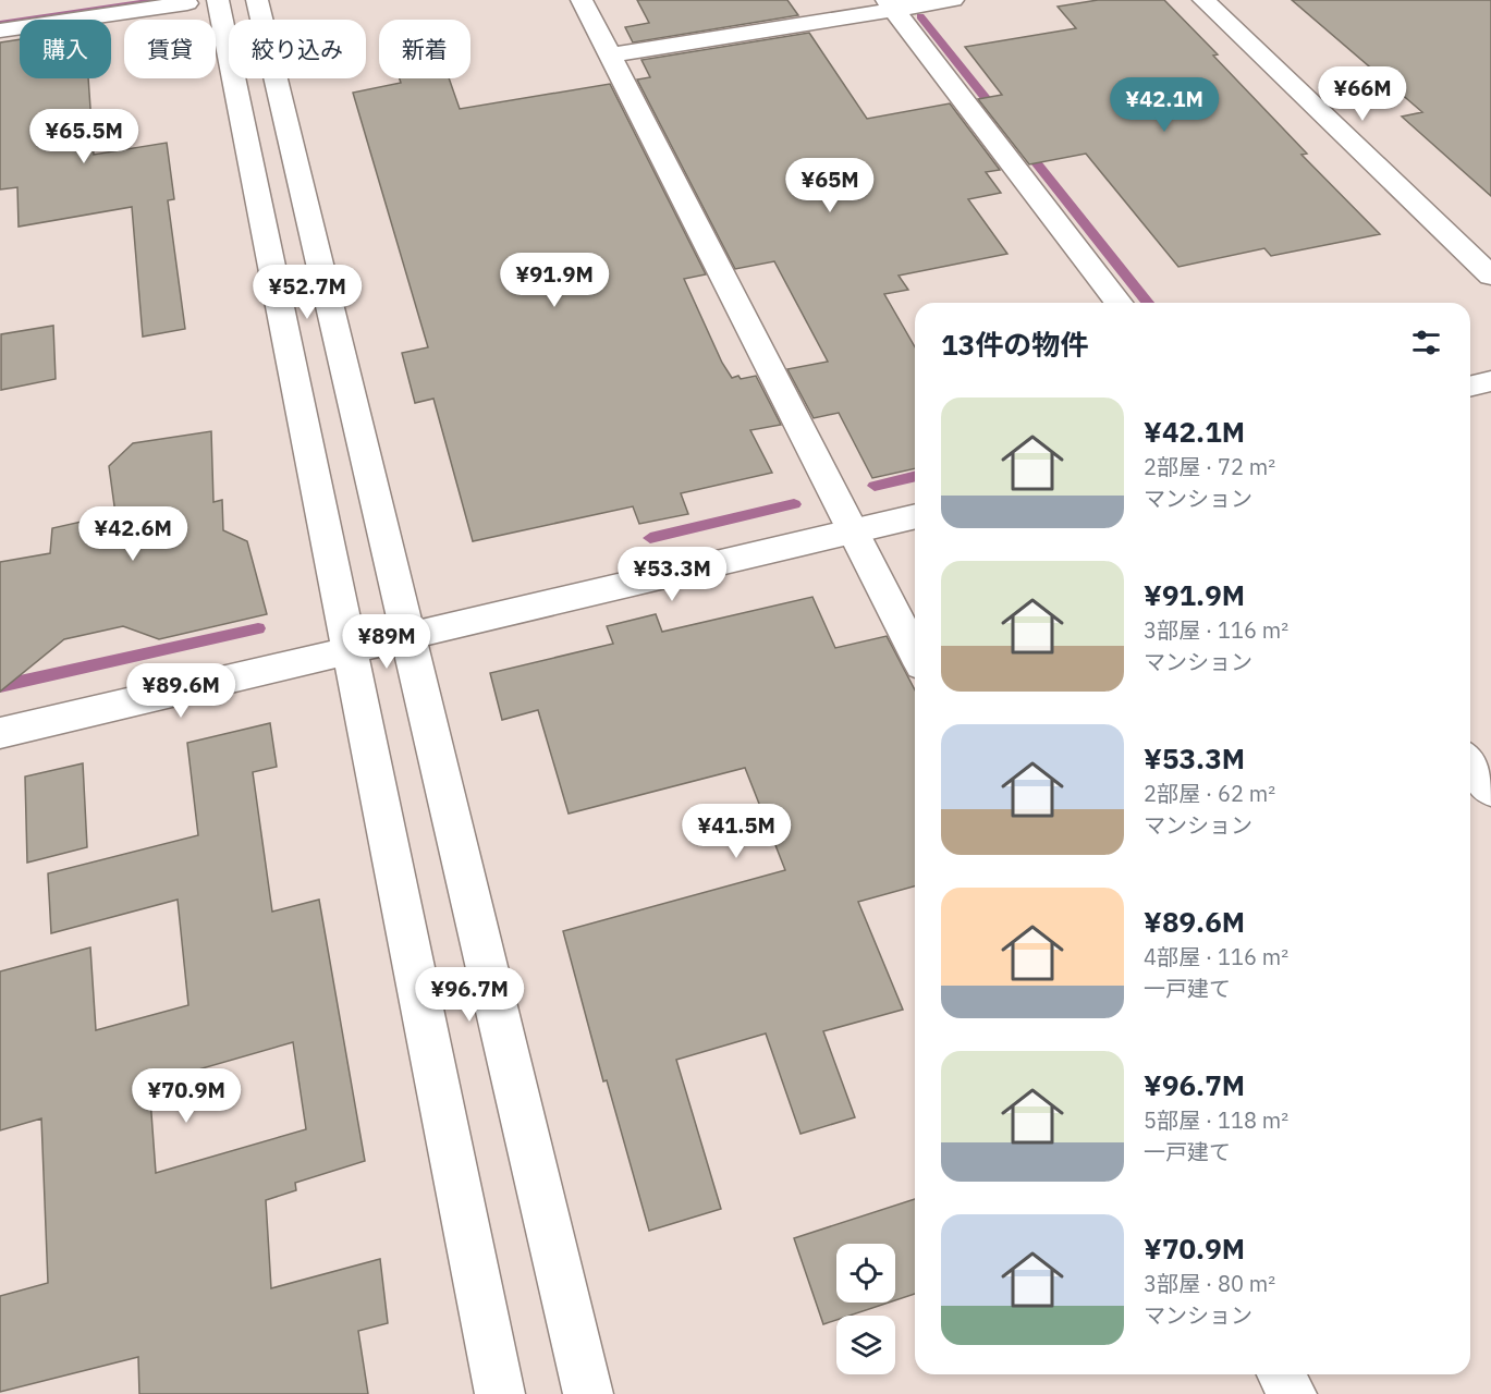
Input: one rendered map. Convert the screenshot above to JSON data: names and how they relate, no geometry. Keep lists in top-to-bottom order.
{
  "page": {
    "chip": [
      "購入",
      "賃貸",
      "絞り込み",
      "新着"
    ],
    "price": [
      "¥66M",
      "¥42.1M",
      "¥65.5M",
      "¥65M",
      "¥91.9M",
      "¥52.7M",
      "¥42.6M",
      "¥53.3M",
      "¥89M",
      "¥89.6M",
      "¥41.5M",
      "¥96.7M",
      "¥70.9M"
    ],
    "heading": "13件の物件",
    "list": [
      {
        "name": "¥42.1M",
        "note": "2部屋 · 72 m² · マンション"
      },
      {
        "name": "¥91.9M",
        "note": "3部屋 · 116 m² · マンション"
      },
      {
        "name": "¥53.3M",
        "note": "2部屋 · 62 m² · マンション"
      },
      {
        "name": "¥89.6M",
        "note": "4部屋 · 116 m² · 一戸建て"
      },
      {
        "name": "¥96.7M",
        "note": "5部屋 · 118 m² · 一戸建て"
      },
      {
        "name": "¥70.9M",
        "note": "3部屋 · 80 m² · マンション"
      }
    ]
  }
}
